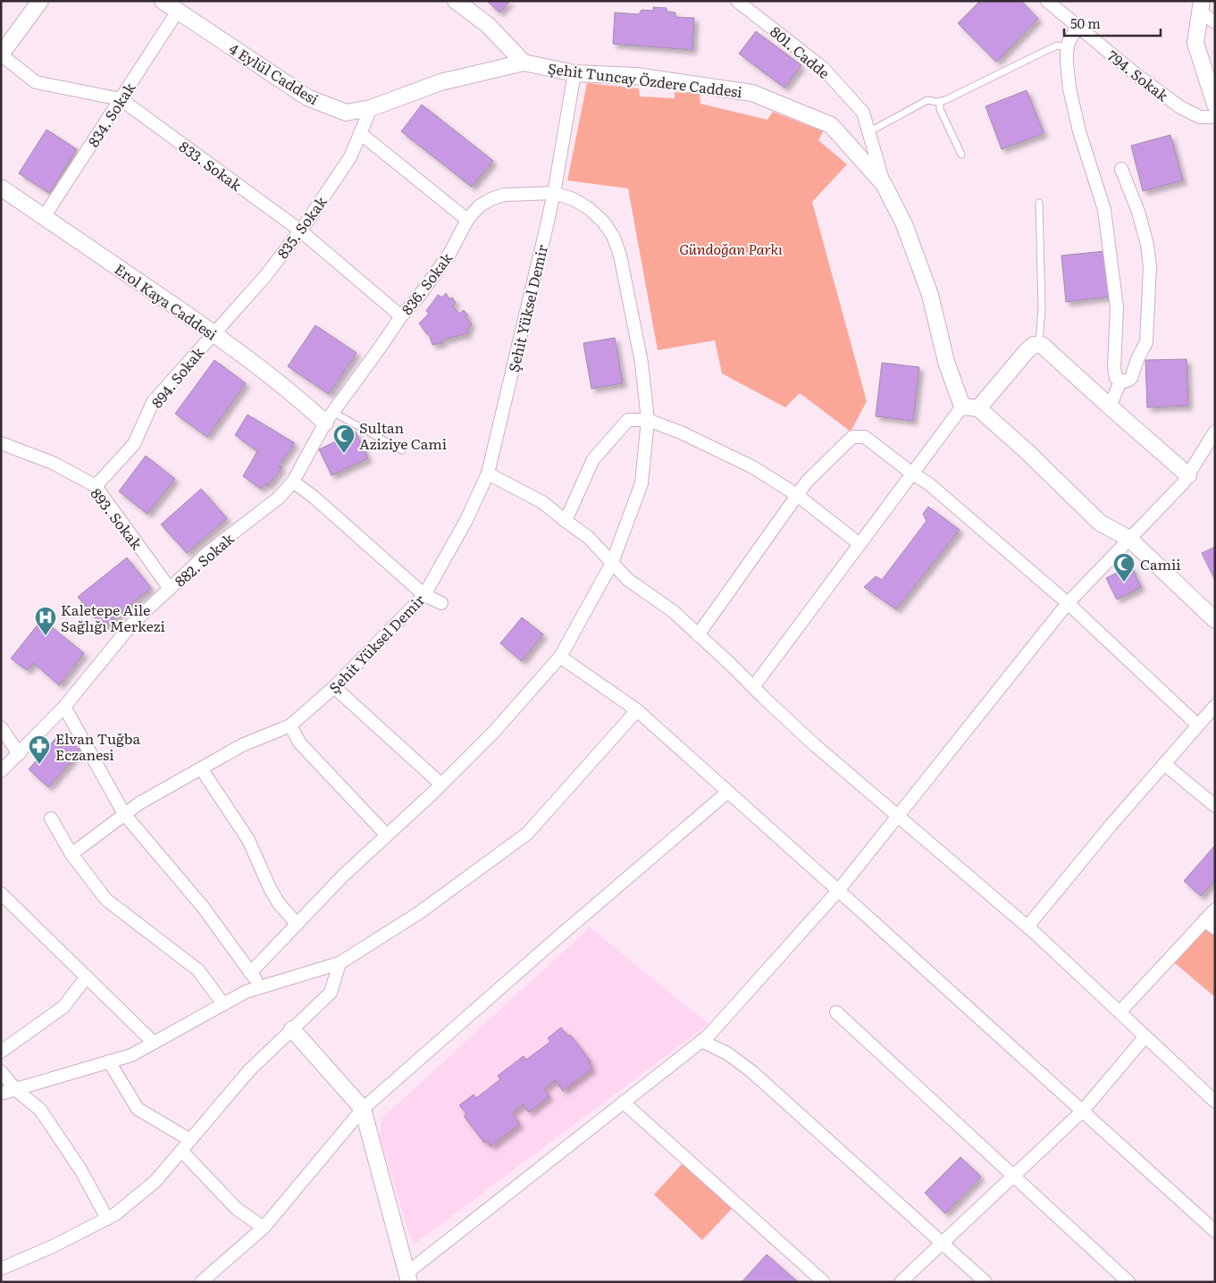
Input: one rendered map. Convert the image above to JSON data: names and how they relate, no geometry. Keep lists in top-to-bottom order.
{
  "streets": {
    "street": [
      "801. Cadde",
      "4 Eylül Caddesi",
      "794. Sokak",
      "Şehit Tuncay Özdere Caddesi",
      "834. Sokak",
      "833. Sokak",
      "835. Sokak",
      "836. Sokak",
      "Erol Kaya Caddesi",
      "Şehit Yüksel Demir",
      "894. Sokak",
      "893. Sokak",
      "882. Sokak"
    ]
  },
  "crossings": [
    ["801. Cadde", "Şehit Tuncay Özdere Caddesi"],
    ["4 Eylül Caddesi", "Şehit Tuncay Özdere Caddesi"],
    ["4 Eylül Caddesi", "834. Sokak"],
    ["4 Eylül Caddesi", "835. Sokak"],
    ["Şehit Tuncay Özdere Caddesi", "Şehit Yüksel Demir"],
    ["834. Sokak", "833. Sokak"],
    ["834. Sokak", "Erol Kaya Caddesi"],
    ["833. Sokak", "835. Sokak"],
    ["833. Sokak", "836. Sokak"],
    ["835. Sokak", "Erol Kaya Caddesi"],
    ["835. Sokak", "894. Sokak"],
    ["836. Sokak", "Erol Kaya Caddesi"],
    ["836. Sokak", "Şehit Yüksel Demir"],
    ["836. Sokak", "882. Sokak"],
    ["Erol Kaya Caddesi", "894. Sokak"],
    ["Erol Kaya Caddesi", "882. Sokak"],
    ["894. Sokak", "893. Sokak"],
    ["893. Sokak", "882. Sokak"]
  ],
  "parks": ["Gündoğan Parkı"],
  "places": {
    "mosque": ["Sultan Aziziye Cami", "Camii"],
    "hospital": ["Kaletepe Aile Sağlığı Merkezi"],
    "pharmacy": ["Elvan Tuğba Eczanesi"]
  },
  "scale_bar": "50 m"
}
